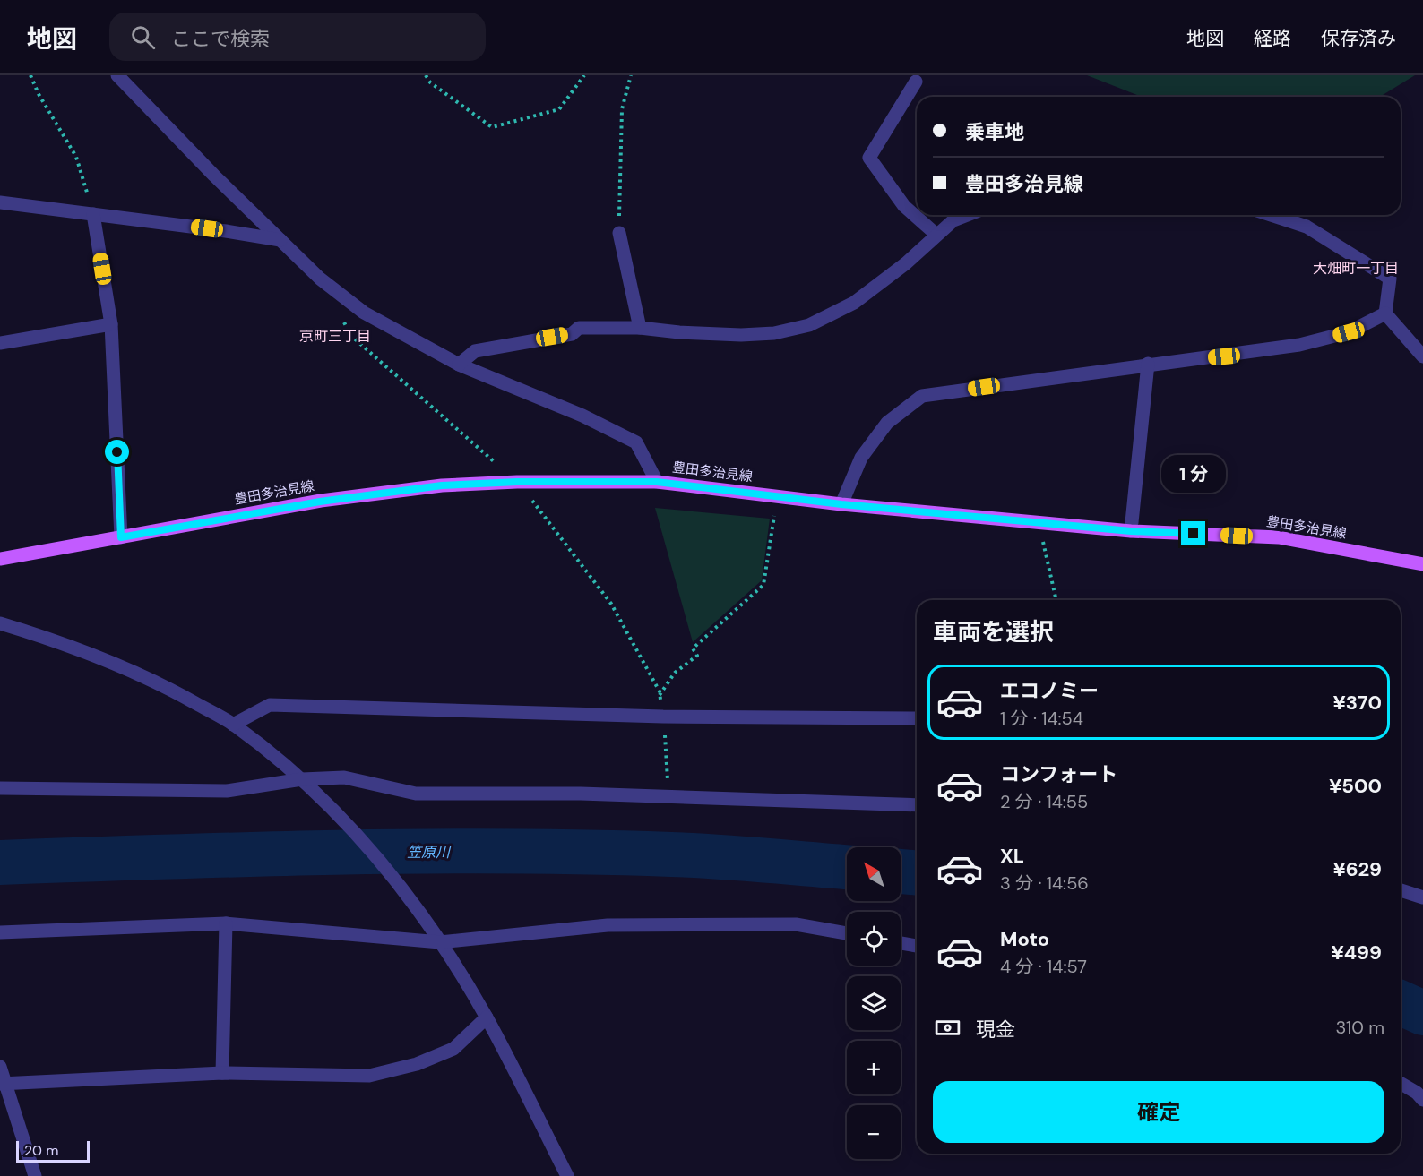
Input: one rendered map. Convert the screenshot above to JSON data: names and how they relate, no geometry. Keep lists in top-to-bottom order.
{
  "streets": {
    "main road": ["豊田多治見線"]
  },
  "districts": ["大畑町一丁目", "京町三丁目"],
  "water": ["笠原川"],
  "scale_bar": "20 m",
  "north": "top left",
  "page": {
    "header": "地図",
    "search": "ここで検索",
    "nav": ["地図", "経路", "保存済み"],
    "banner": ["乗車地", "豊田多治見線"],
    "bubble": "1 分",
    "heading": "車両を選択",
    "list": [
      {
        "name": "エコノミー",
        "note": "1 分 · 14:54",
        "value": "¥370"
      },
      {
        "name": "コンフォート",
        "note": "2 分 · 14:55",
        "value": "¥500"
      },
      {
        "name": "XL",
        "note": "3 分 · 14:56",
        "value": "¥629"
      },
      {
        "name": "Moto",
        "note": "4 分 · 14:57",
        "value": "¥499"
      }
    ],
    "map_buttons": ["+", "−"],
    "pay": ["現金", "310 m"],
    "buttons": "確定",
    "scale": "20 m"
  }
}
